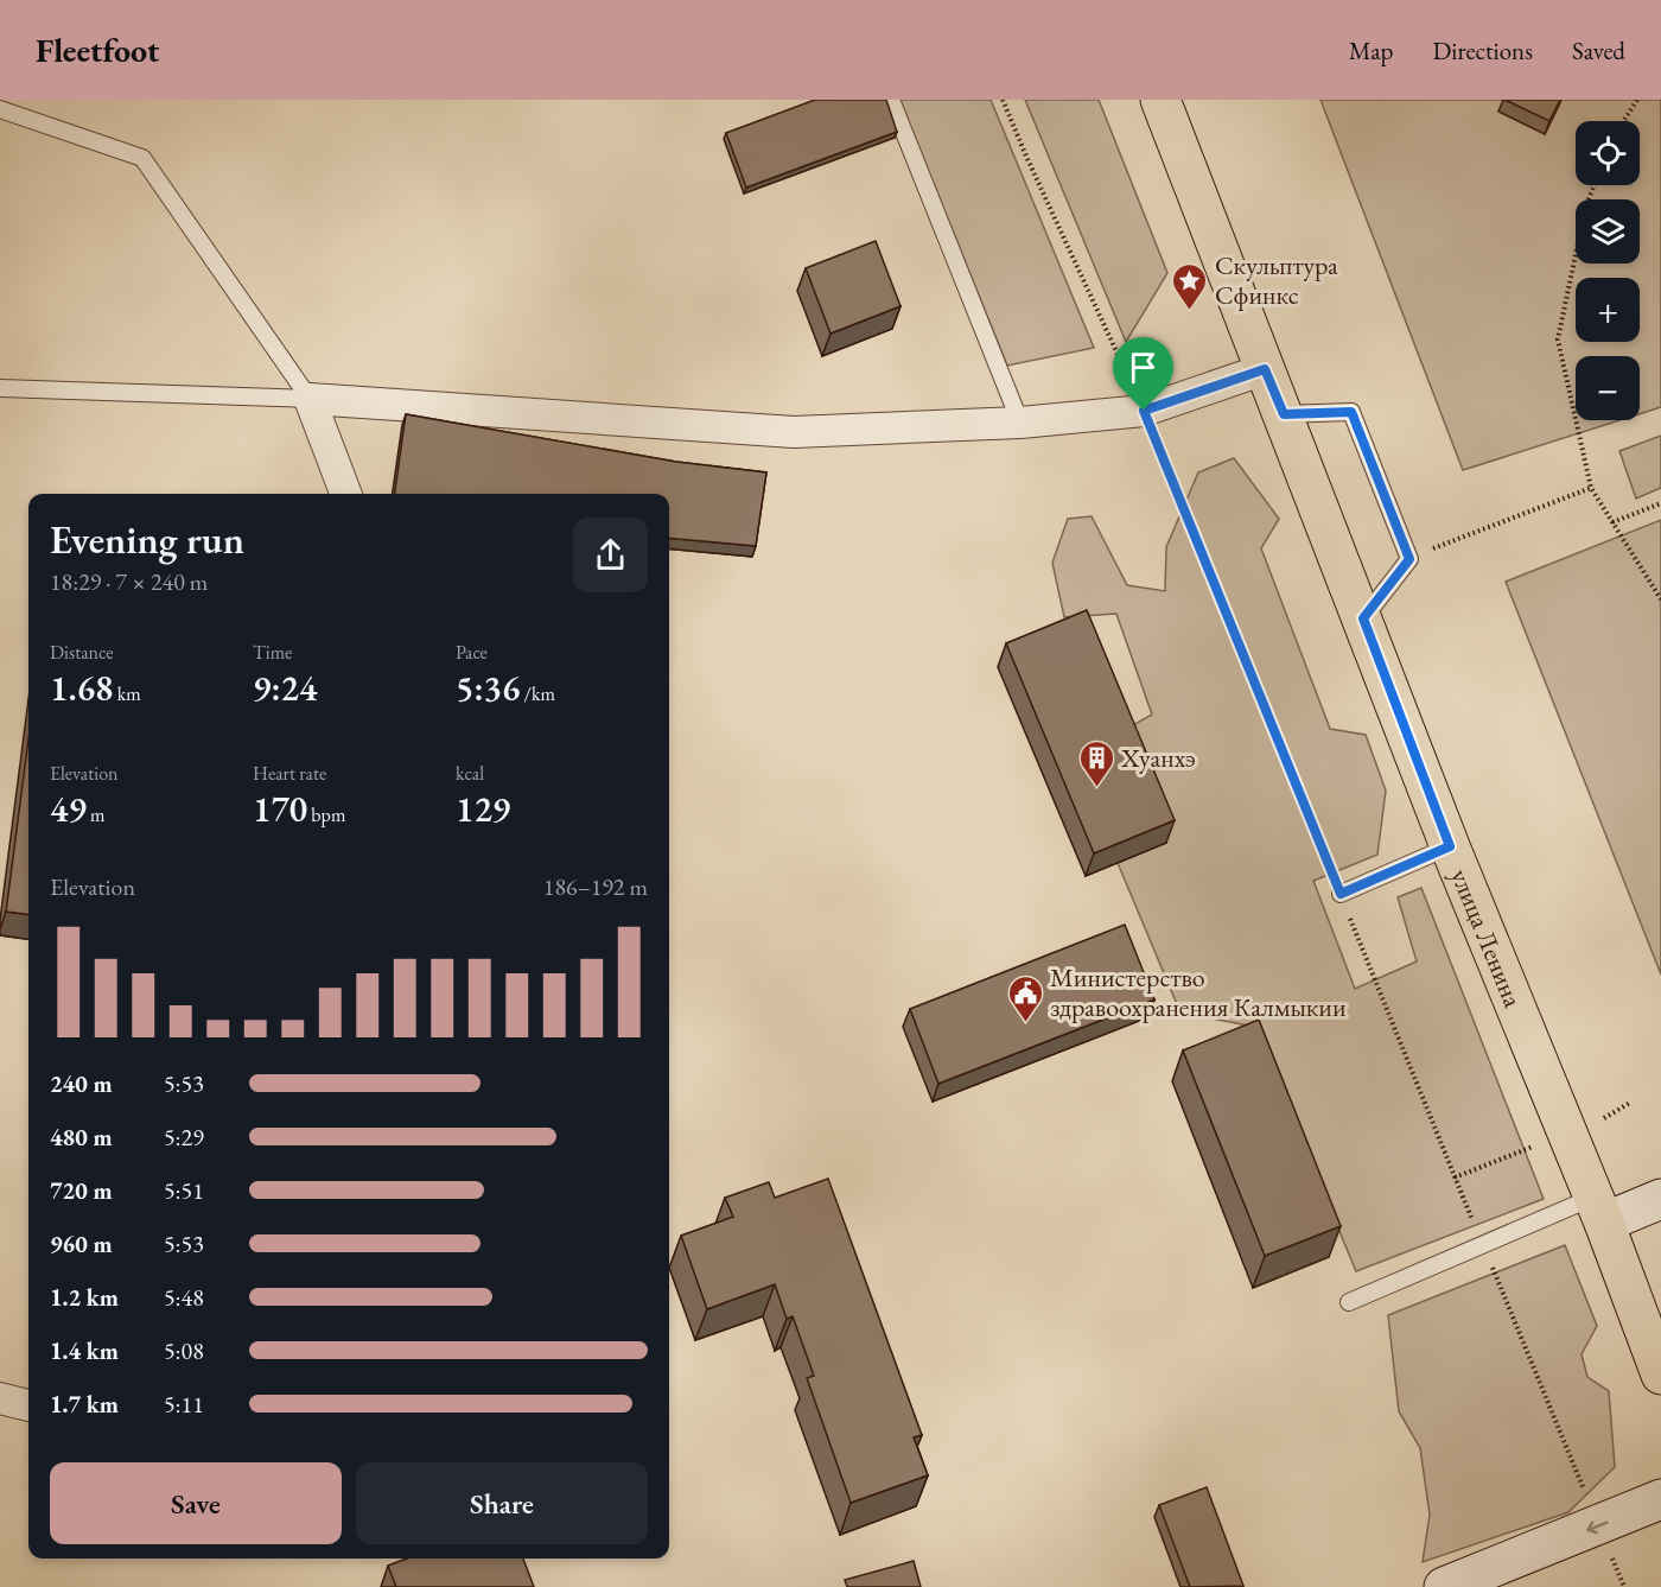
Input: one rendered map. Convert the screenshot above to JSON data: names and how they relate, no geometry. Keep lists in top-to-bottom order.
{
  "streets": {
    "main road": ["улица Ленина"]
  },
  "places": {
    "place": ["Скульптура Сфинкс"],
    "building": ["Хуанхэ"],
    "public building": ["Министерство здравоохранения Калмыкии"]
  },
  "page": {
    "header": "Fleetfoot",
    "nav": ["Map", "Directions", "Saved"],
    "map_buttons": ["+", "−"],
    "heading": ["Evening run", "18:29 · 7 × 240 m"],
    "stats": [
      ["Distance", "1.68 km"],
      ["Time", "9:24"],
      ["Pace", "5:36 /km"],
      ["Elevation", "49 m"],
      ["Heart rate", "170 bpm"],
      ["kcal", "129"]
    ],
    "chart": ["Elevation", "186–192 m"],
    "list": [
      {
        "name": "240 m",
        "note": "5:53"
      },
      {
        "name": "480 m",
        "note": "5:29"
      },
      {
        "name": "720 m",
        "note": "5:51"
      },
      {
        "name": "960 m",
        "note": "5:53"
      },
      {
        "name": "1.2 km",
        "note": "5:48"
      },
      {
        "name": "1.4 km",
        "note": "5:08"
      },
      {
        "name": "1.7 km",
        "note": "5:11"
      }
    ],
    "buttons": ["Save", "Share"]
  }
}
